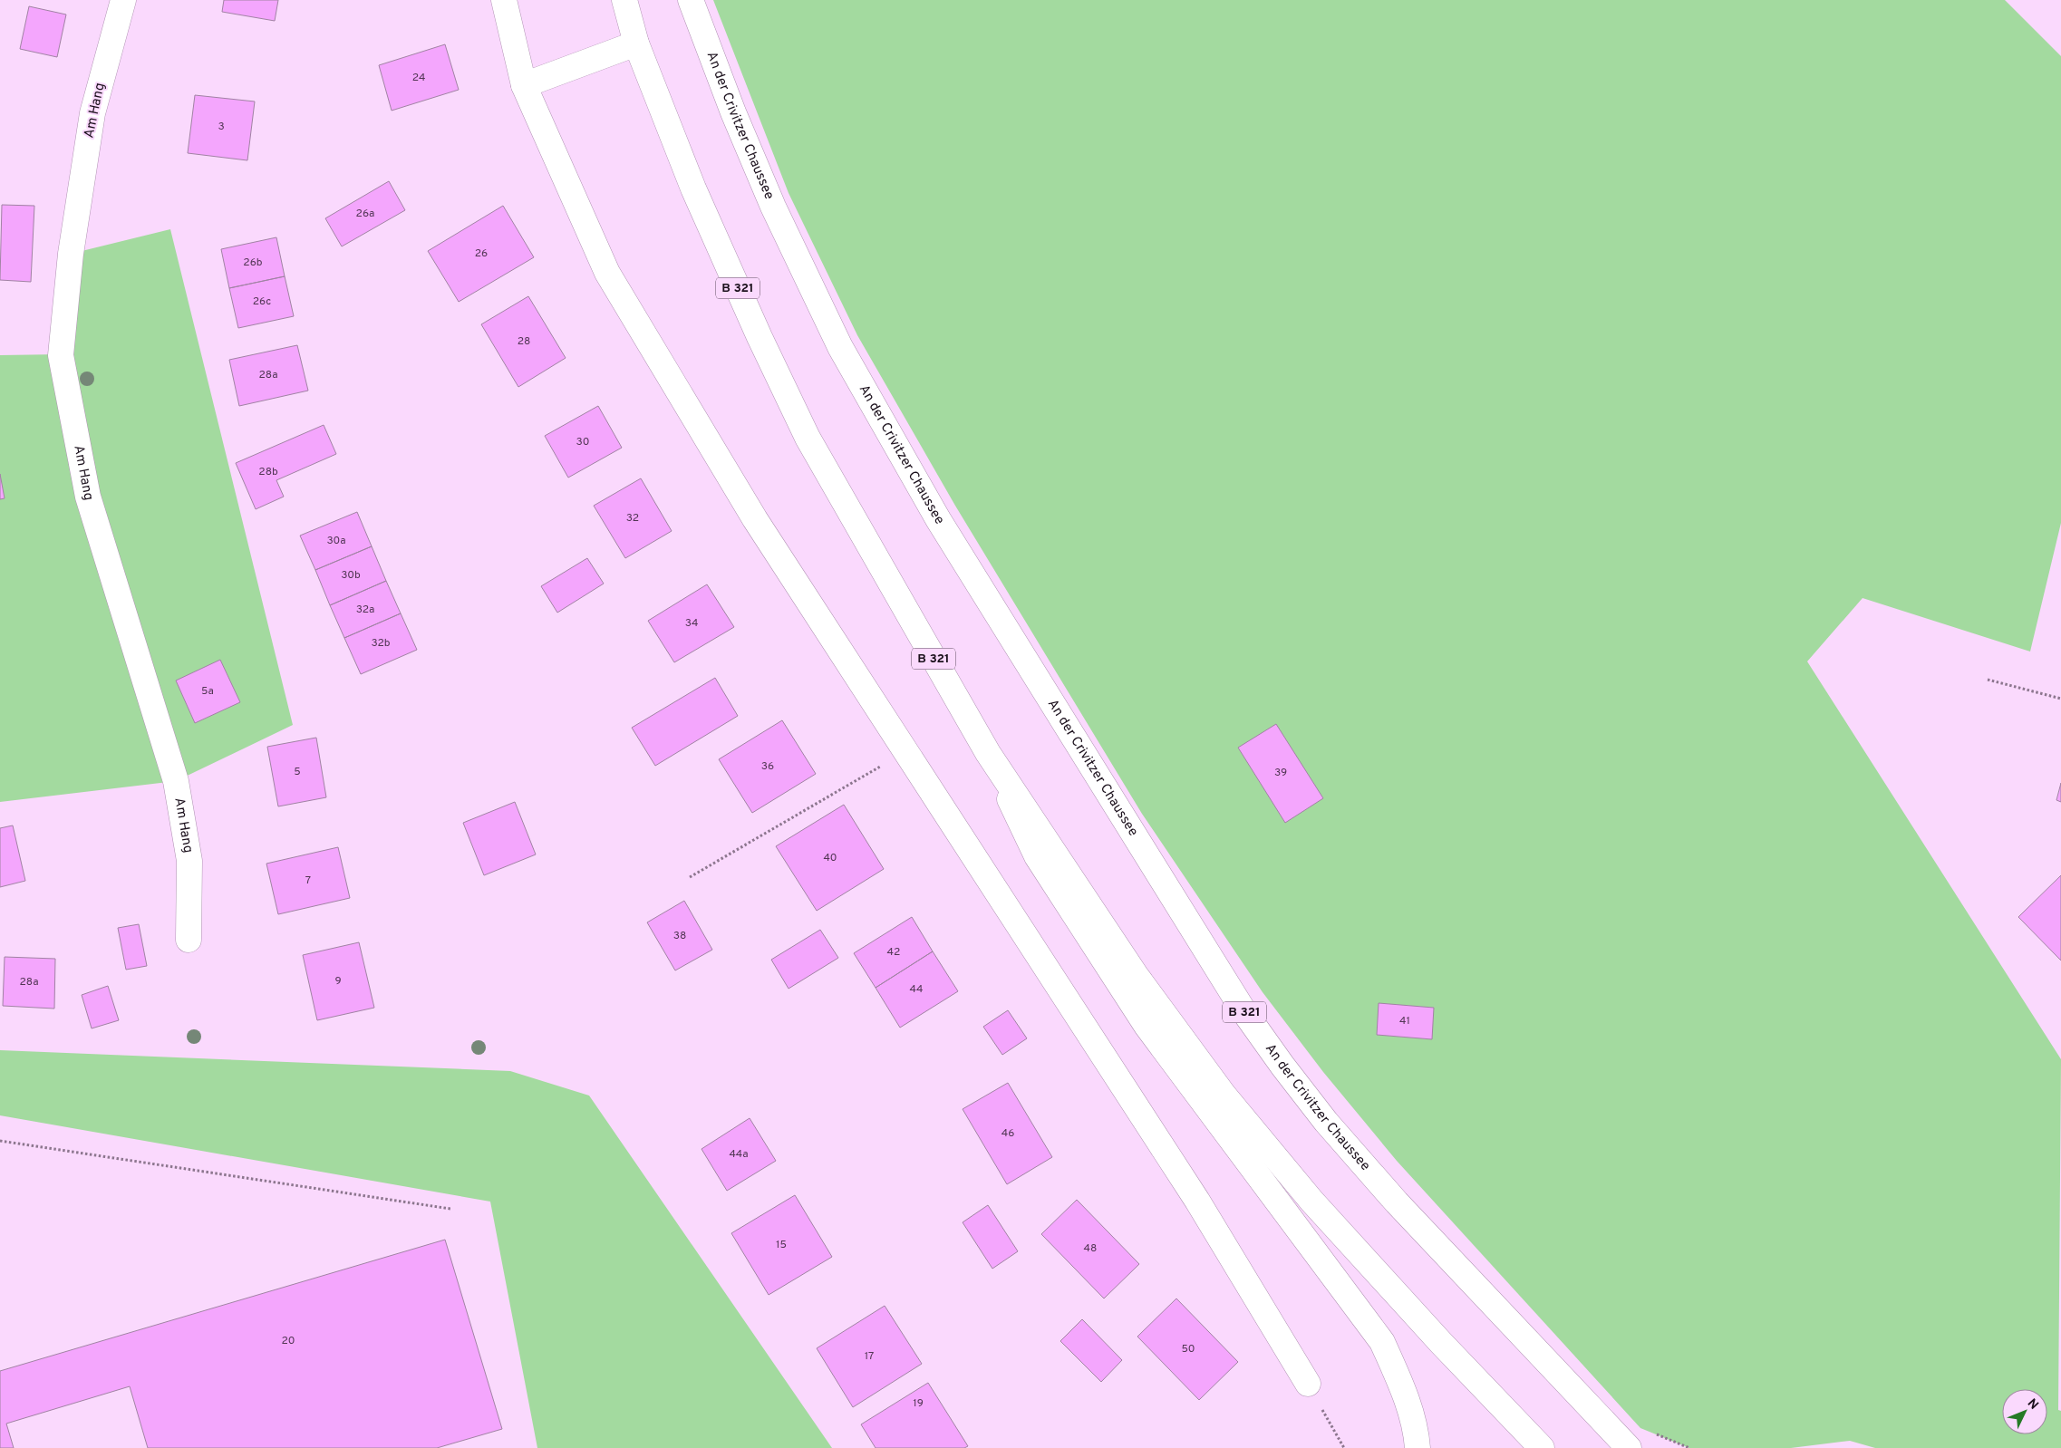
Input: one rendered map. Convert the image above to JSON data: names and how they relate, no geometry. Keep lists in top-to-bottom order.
{
  "streets": {
    "street": ["Am Hang", "An der Crivitzer Chaussee", "B 321"]
  },
  "house_numbers": [
    "24",
    "3",
    "26a",
    "26",
    "26b",
    "26c",
    "28",
    "28a",
    "30",
    "28b",
    "32",
    "30a",
    "30b",
    "32a",
    "34",
    "32b",
    "5a",
    "36",
    "5",
    "39",
    "40",
    "7",
    "38",
    "42",
    "9",
    "28a",
    "44",
    "41",
    "46",
    "44a",
    "15",
    "48",
    "20",
    "50",
    "17",
    "19"
  ],
  "north": "top right"
}
